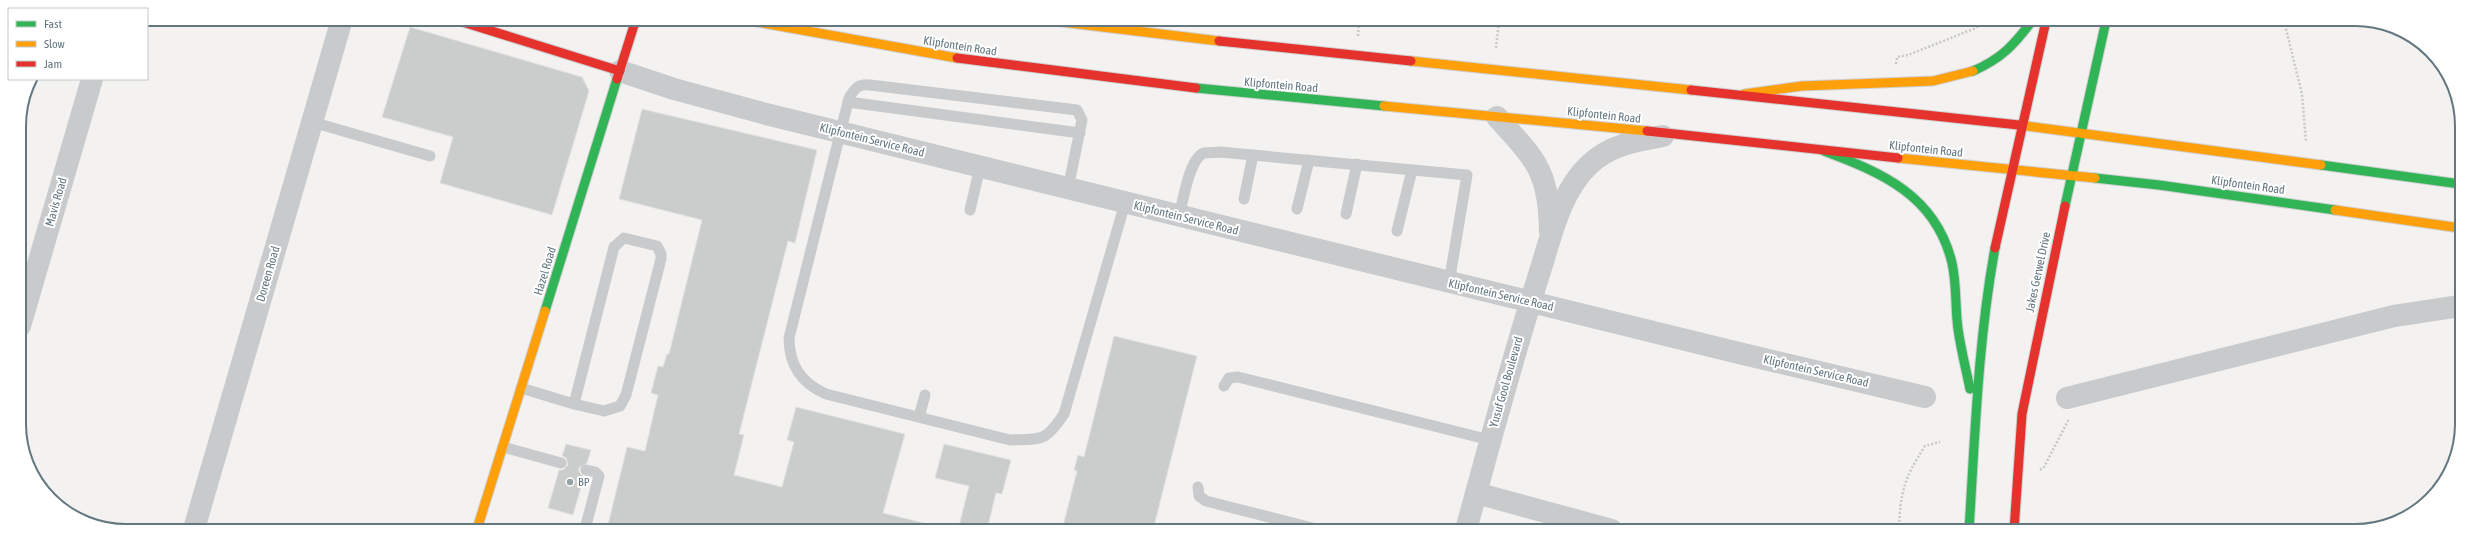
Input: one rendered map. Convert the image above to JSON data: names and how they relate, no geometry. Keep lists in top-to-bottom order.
{
  "streets": {
    "main road": [
      "Klipfontein Road",
      "Klipfontein Service Road",
      "Hazel Road",
      "Jakes Gerwel Drive"
    ],
    "street": ["Mavis Road", "Doreen Road", "Yusuf Gool Boulevard"]
  },
  "crossings": [
    ["Klipfontein Road", "Jakes Gerwel Drive"],
    ["Klipfontein Road", "Yusuf Gool Boulevard"],
    ["Klipfontein Service Road", "Hazel Road"],
    ["Klipfontein Service Road", "Yusuf Gool Boulevard"]
  ],
  "places": ["BP"],
  "legend": ["Fast", "Slow", "Jam"]
}
